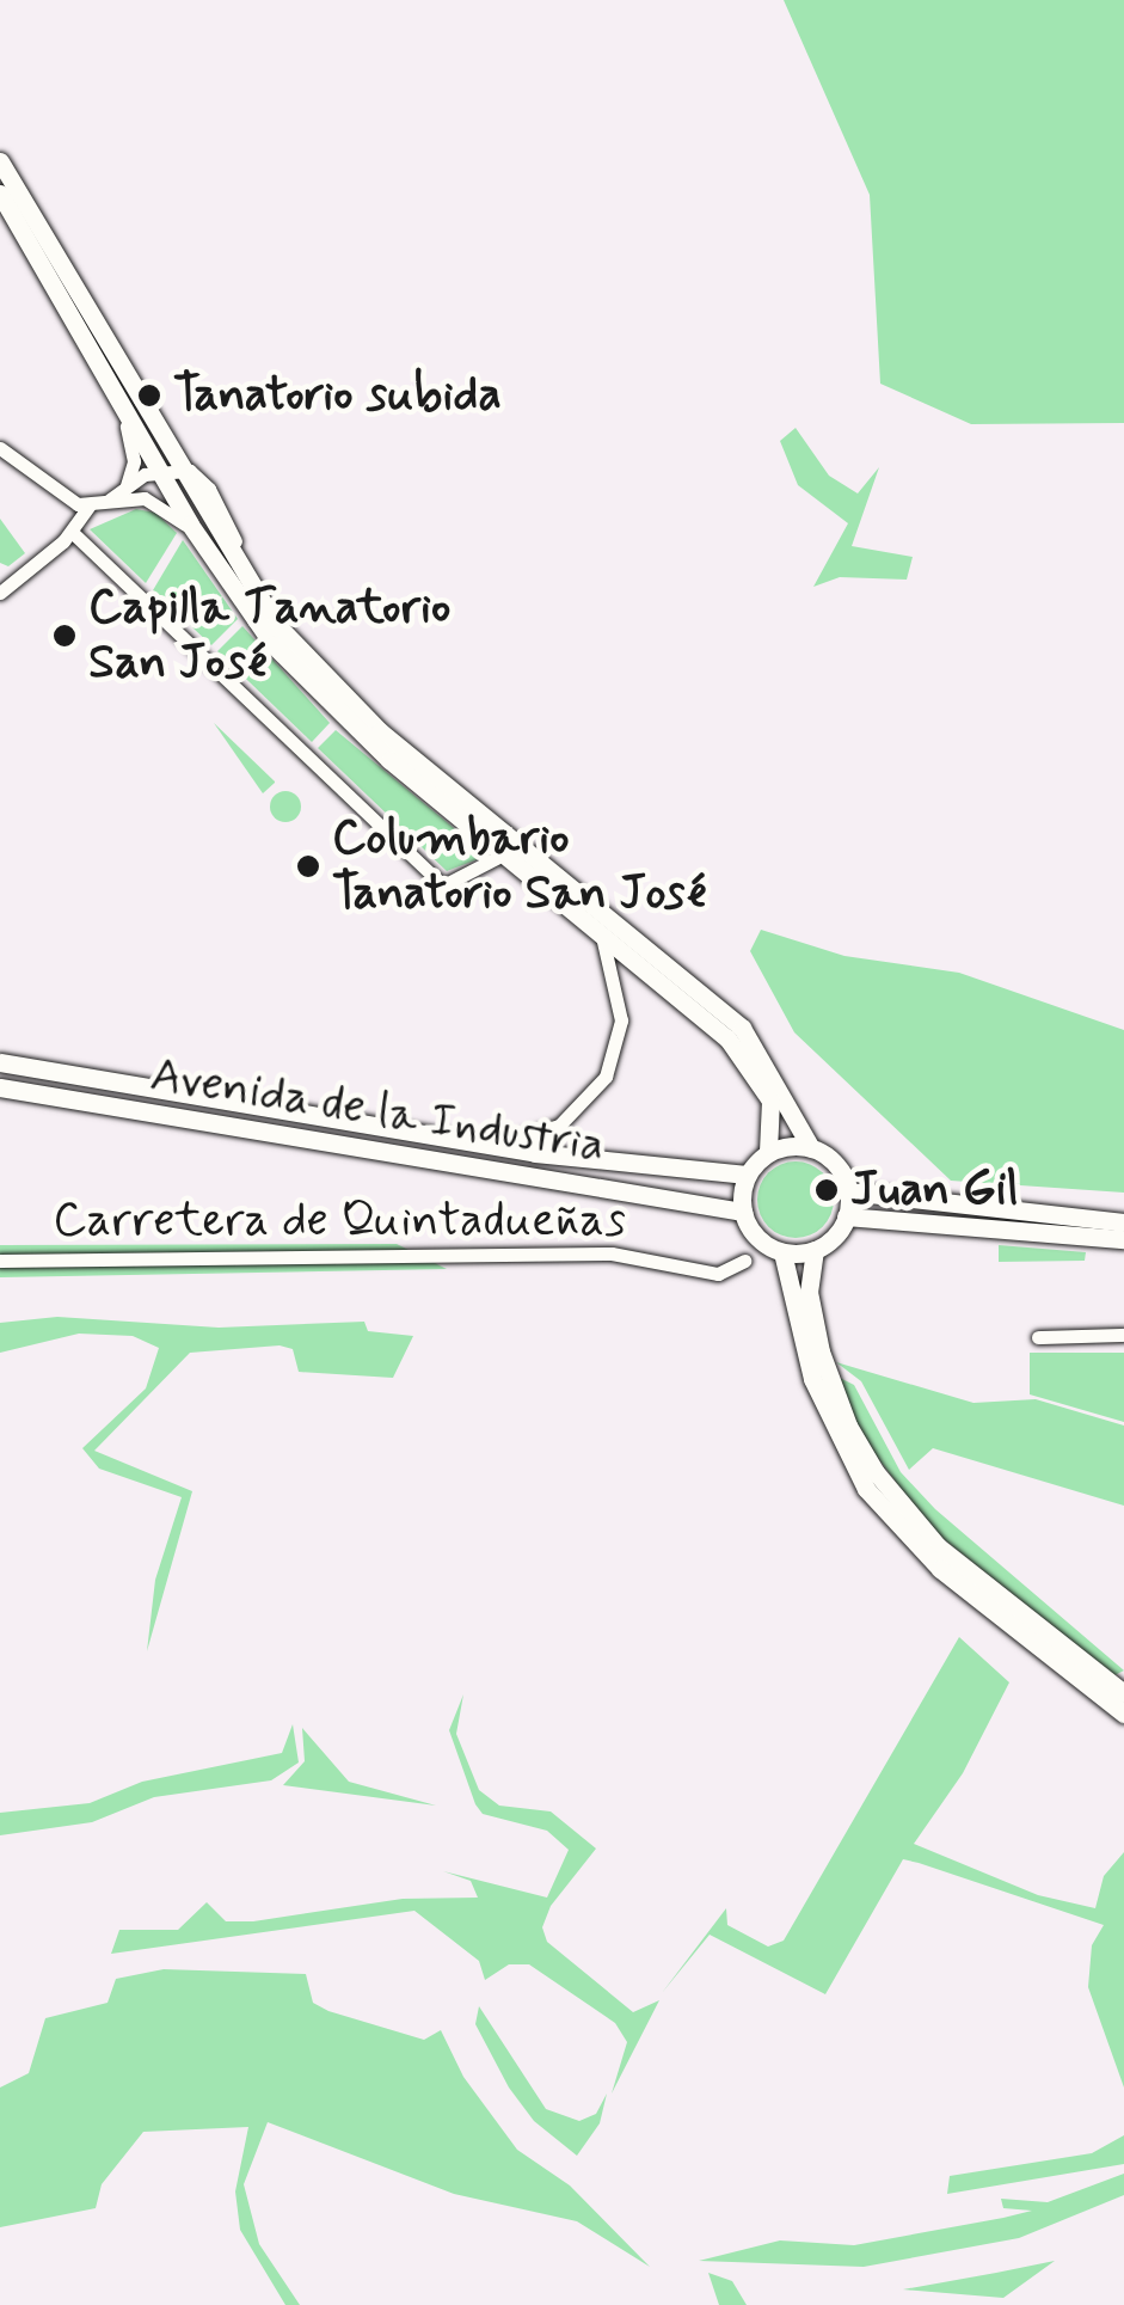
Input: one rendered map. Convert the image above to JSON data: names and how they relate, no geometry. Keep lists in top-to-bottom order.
{
  "streets": {
    "main road": ["Avenida de la Industria"],
    "street": ["Carretera de Quintadueñas"]
  },
  "places": [
    "Tanatorio subida",
    "Capilla Tanatorio San José",
    "Columbario Tanatorio San José",
    "Juan Gil"
  ]
}
